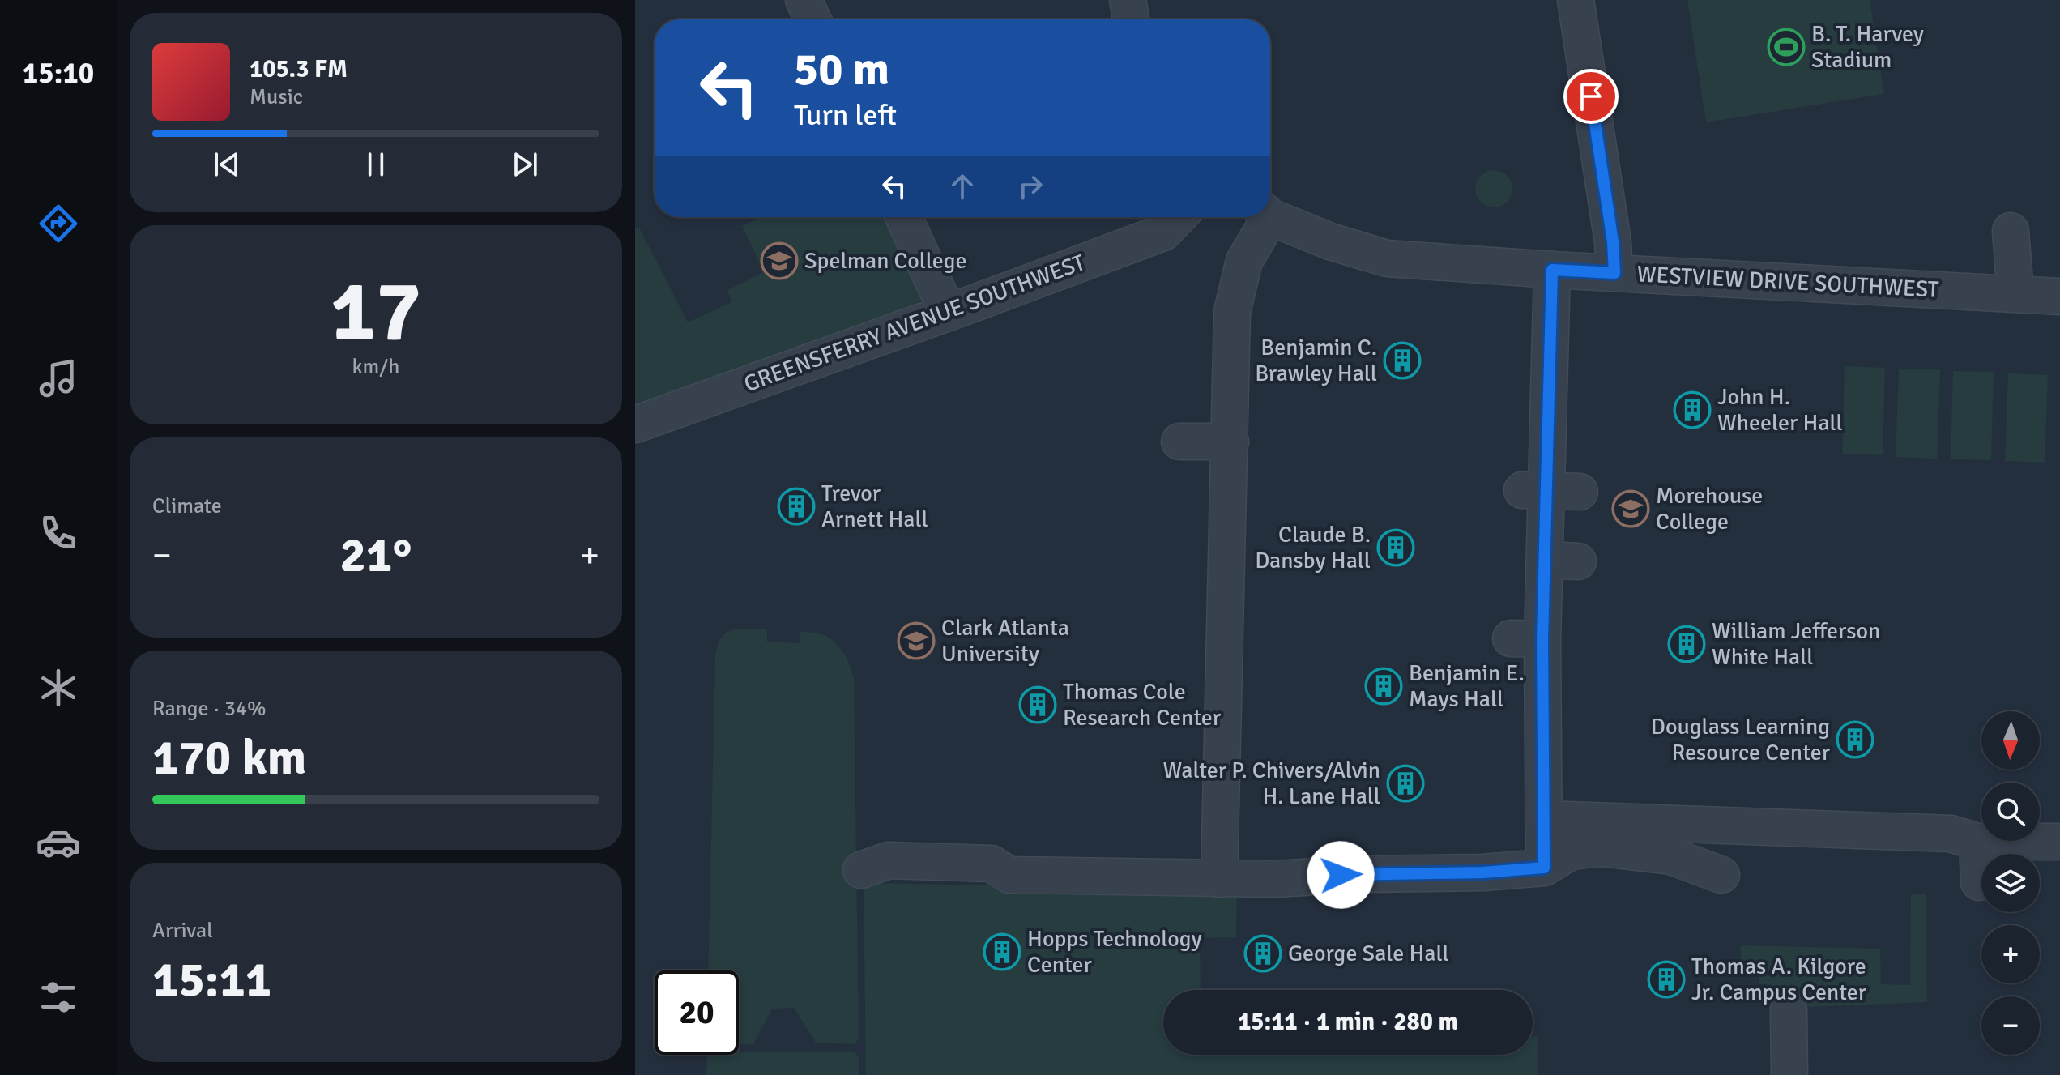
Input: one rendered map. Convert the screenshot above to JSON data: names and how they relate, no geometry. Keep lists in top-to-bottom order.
{
  "streets": {
    "street": ["WESTVIEW DRIVE SOUTHWEST", "GREENSFERRY AVENUE SOUTHWEST"]
  },
  "places": {
    "sports": ["B. T. Harvey Stadium"],
    "school or university": ["Spelman College", "Morehouse College", "Clark Atlanta University"],
    "building": [
      "Benjamin C. Brawley Hall",
      "John H. Wheeler Hall",
      "Trevor Arnett Hall",
      "Claude B. Dansby Hall",
      "William Jefferson White Hall",
      "Benjamin E. Mays Hall",
      "Thomas Cole Research Center",
      "Douglass Learning Resource Center",
      "Walter P. Chivers/Alvin H. Lane Hall",
      "Hopps Technology Center",
      "George Sale Hall",
      "Thomas A. Kilgore Jr. Campus Center"
    ]
  },
  "north": "bottom",
  "page": {
    "tabs": "15:10",
    "turn": ["50 m", "Turn left"],
    "song": ["105.3 FM", "Music"],
    "tile": [
      ["17", "km/h"],
      "Climate",
      ["Range · 34%", "170 km"],
      ["Arrival", "15:11"]
    ],
    "heat": ["−", "21°", "+"],
    "map_buttons": ["+", "−"],
    "limit": "20",
    "trip": "15:11 · 1 min · 280 m"
  }
}
